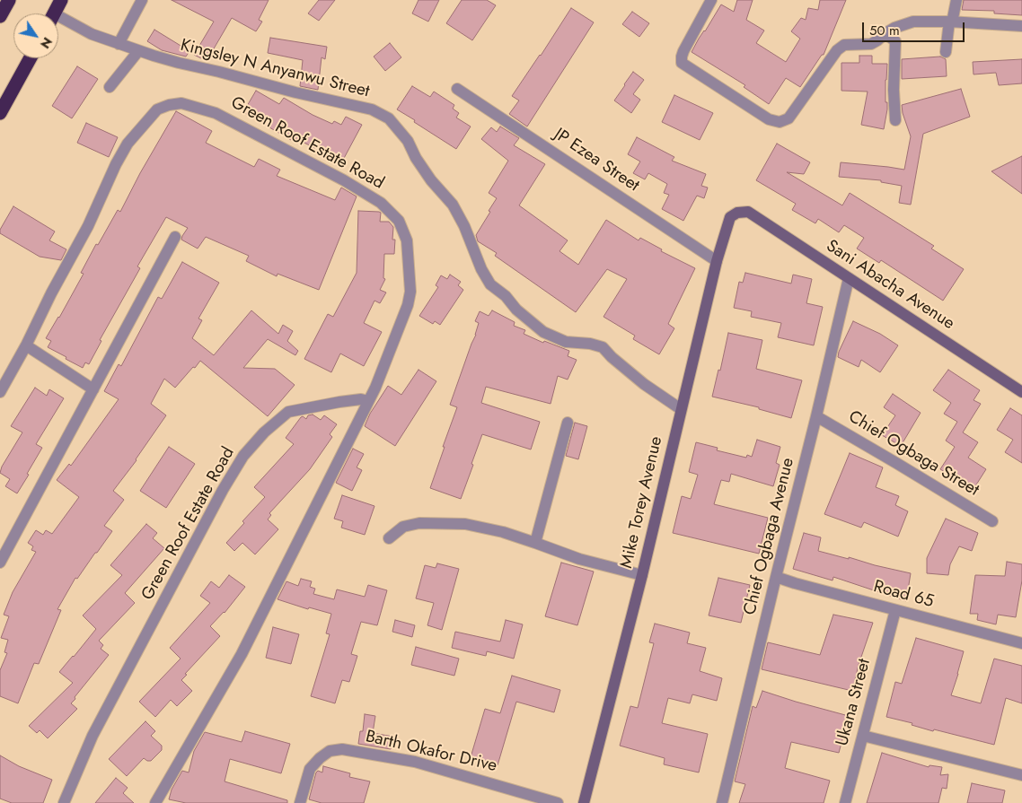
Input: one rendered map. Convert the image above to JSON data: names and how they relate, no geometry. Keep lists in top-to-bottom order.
{
  "streets": {
    "main road": ["Sani Abacha Avenue", "Mike Torey Avenue"],
    "street": [
      "Kingsley N Anyanwu Street",
      "Green Roof Estate Road",
      "JP Ezea Street",
      "Chief Ogbaga Street",
      "Chief Ogbaga Avenue",
      "Road 65",
      "Ukana Street",
      "Barth Okafor Drive"
    ]
  },
  "crossings": [
    ["Kingsley N Anyanwu Street", "Mike Torey Avenue"],
    ["JP Ezea Street", "Mike Torey Avenue"],
    ["Sani Abacha Avenue", "Mike Torey Avenue"],
    ["Sani Abacha Avenue", "Chief Ogbaga Avenue"],
    ["Chief Ogbaga Street", "Chief Ogbaga Avenue"],
    ["Chief Ogbaga Avenue", "Road 65"],
    ["Road 65", "Ukana Street"]
  ],
  "scale_bar": "50 m",
  "north": "bottom right"
}
